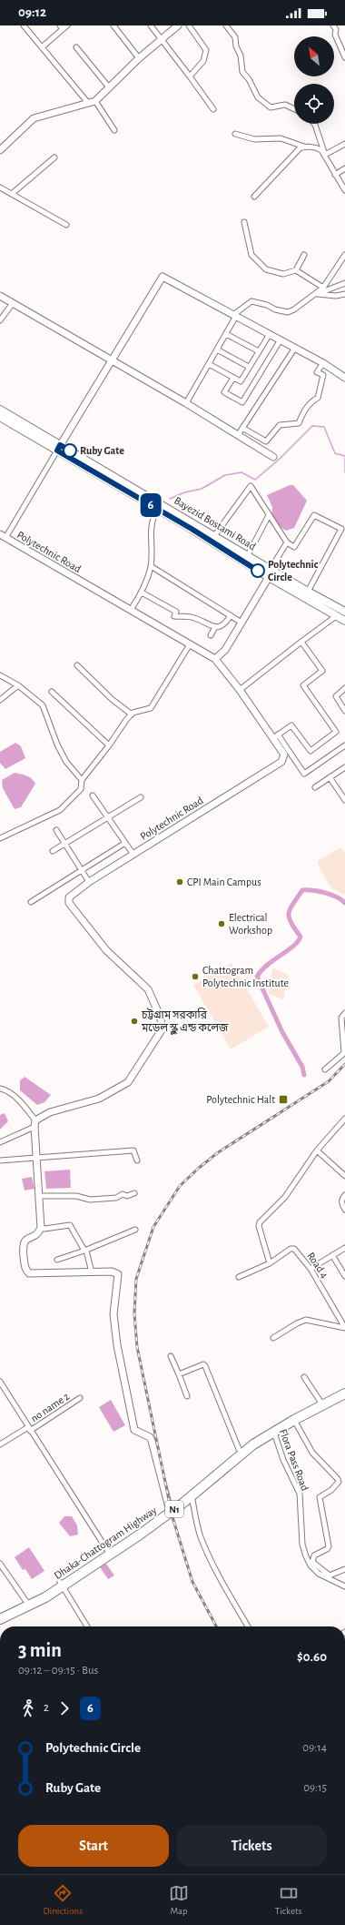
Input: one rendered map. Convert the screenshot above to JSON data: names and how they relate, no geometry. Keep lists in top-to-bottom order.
{
  "streets": {
    "highway": ["N1", "Dhaka-Chattogram Highway"],
    "main road": ["Bayezid Bostami Road", "Polytechnic Road"],
    "street": ["Road 4", "no name 2", "Flora Pass Road"]
  },
  "crossings": [
    ["Flora Pass Road", "N1"],
    ["Flora Pass Road", "Dhaka-Chattogram Highway"],
    ["N1", "Dhaka-Chattogram Highway"]
  ],
  "places": {
    "other": [
      "Ruby Gate",
      "Polytechnic Circle",
      "CPI Main Campus",
      "Electrical Workshop",
      "Chattogram Polytechnic Institute",
      "চট্টগ্রাম সরকারি মডেল স্কুল এন্ড কলেজ"
    ],
    "transit": ["Polytechnic Halt"]
  },
  "lines": ["bus line 6"],
  "north": "top left",
  "page": {
    "status": "09:12",
    "on_map": "6",
    "heading": ["3 min", "09:12 – 09:15 · Bus", "$0.60"],
    "legs": ["2", "6"],
    "list": [
      {
        "name": "Polytechnic Circle",
        "value": "09:14"
      },
      {
        "name": "Ruby Gate",
        "value": "09:15"
      }
    ],
    "buttons": ["Start", "Tickets"],
    "tabs": ["Directions", "Map", "Tickets"]
  }
}
